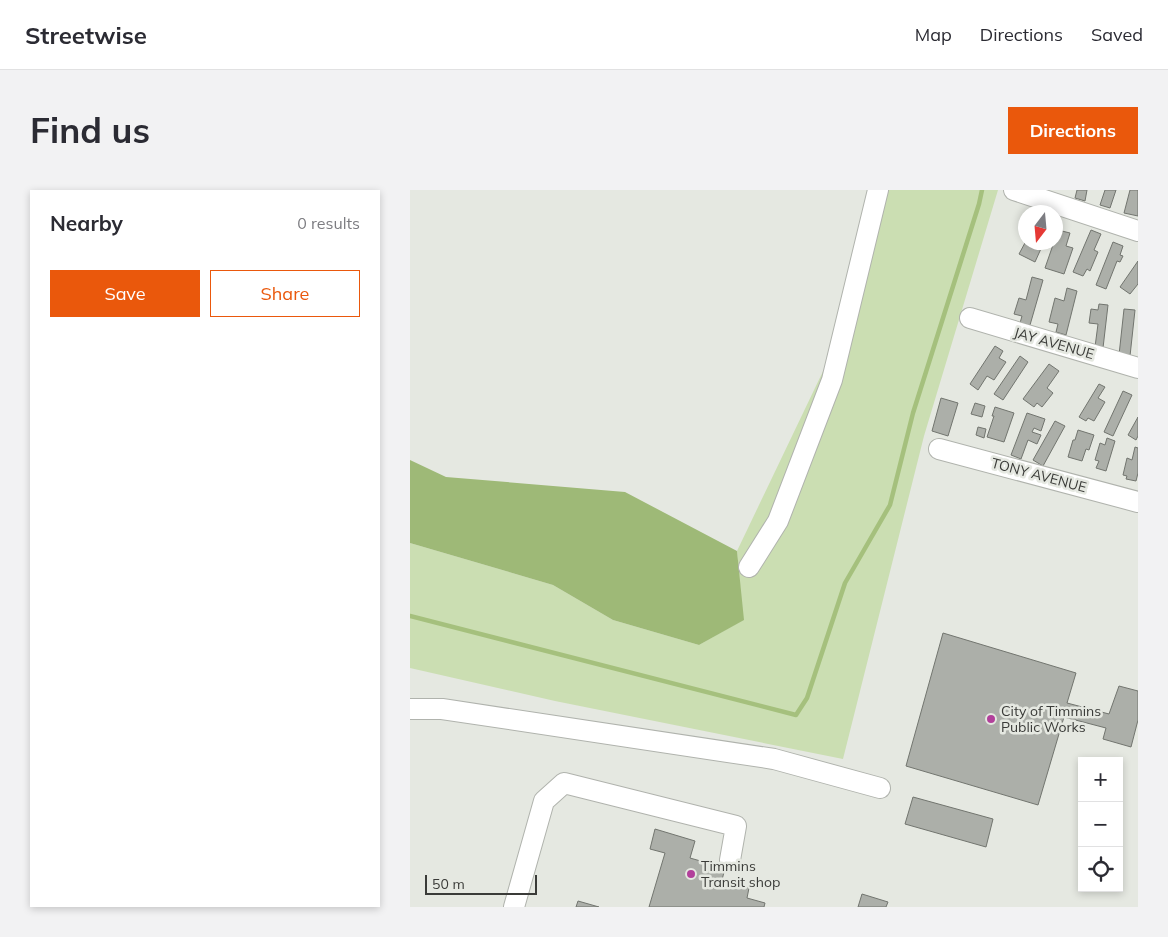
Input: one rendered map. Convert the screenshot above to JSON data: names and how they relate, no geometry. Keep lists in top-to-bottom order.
{
  "streets": {
    "street": ["JAY AVENUE", "TONY AVENUE"]
  },
  "places": ["City of Timmins Public Works", "Timmins Transit shop"],
  "scale_bar": "50 m",
  "north": "bottom",
  "page": {
    "header": "Streetwise",
    "nav": ["Map", "Directions", "Saved"],
    "buttons": [
      "Directions",
      ["Save", "Share"]
    ],
    "title": "Find us",
    "heading": ["Nearby", "0 results"],
    "map_buttons": ["+", "−"],
    "scale": "50 m"
  }
}
